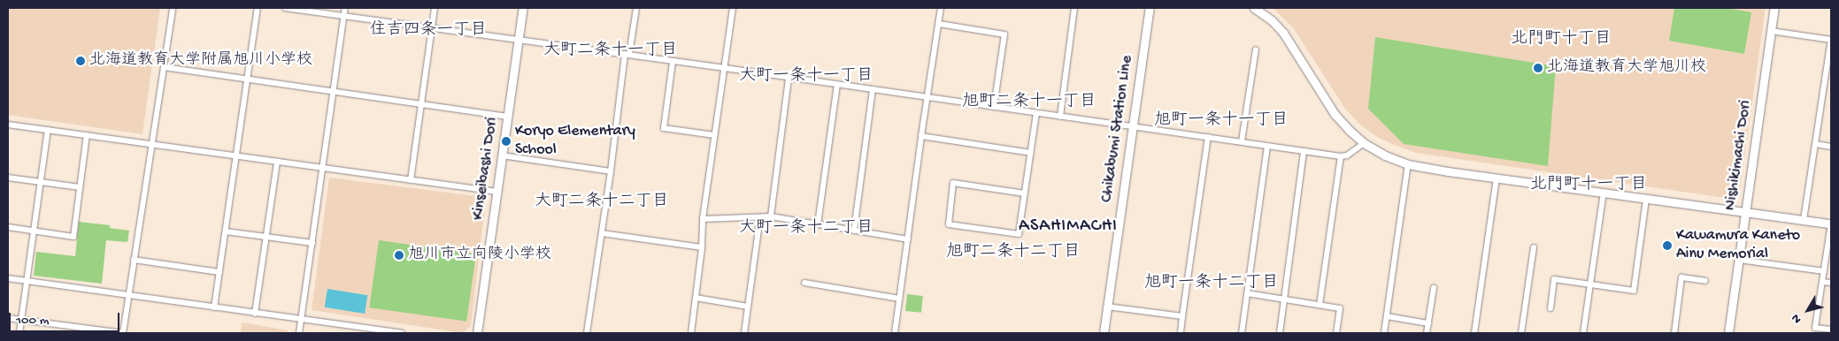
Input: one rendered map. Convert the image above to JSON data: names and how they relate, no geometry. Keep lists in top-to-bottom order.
{
  "streets": {
    "street": ["Chikabumi Station Line", "Nishikimachi Dori", "Kinseibashi Dori"]
  },
  "districts": [
    "住吉四条一丁目",
    "北門町十丁目",
    "大町二条十一丁目",
    "大町一条十一丁目",
    "旭町二条十一丁目",
    "旭町一条十一丁目",
    "北門町十一丁目",
    "大町二条十二丁目",
    "ASAHIMACHI",
    "大町一条十二丁目",
    "旭町二条十二丁目",
    "旭町一条十二丁目"
  ],
  "places": [
    "北海道教育大学附属旭川小学校",
    "北海道教育大学旭川校",
    "Koryo Elementary School",
    "Kawamura Kaneto Ainu Memorial",
    "旭川市立向陵小学校"
  ],
  "scale_bar": "100 m",
  "north": "bottom left"
}
